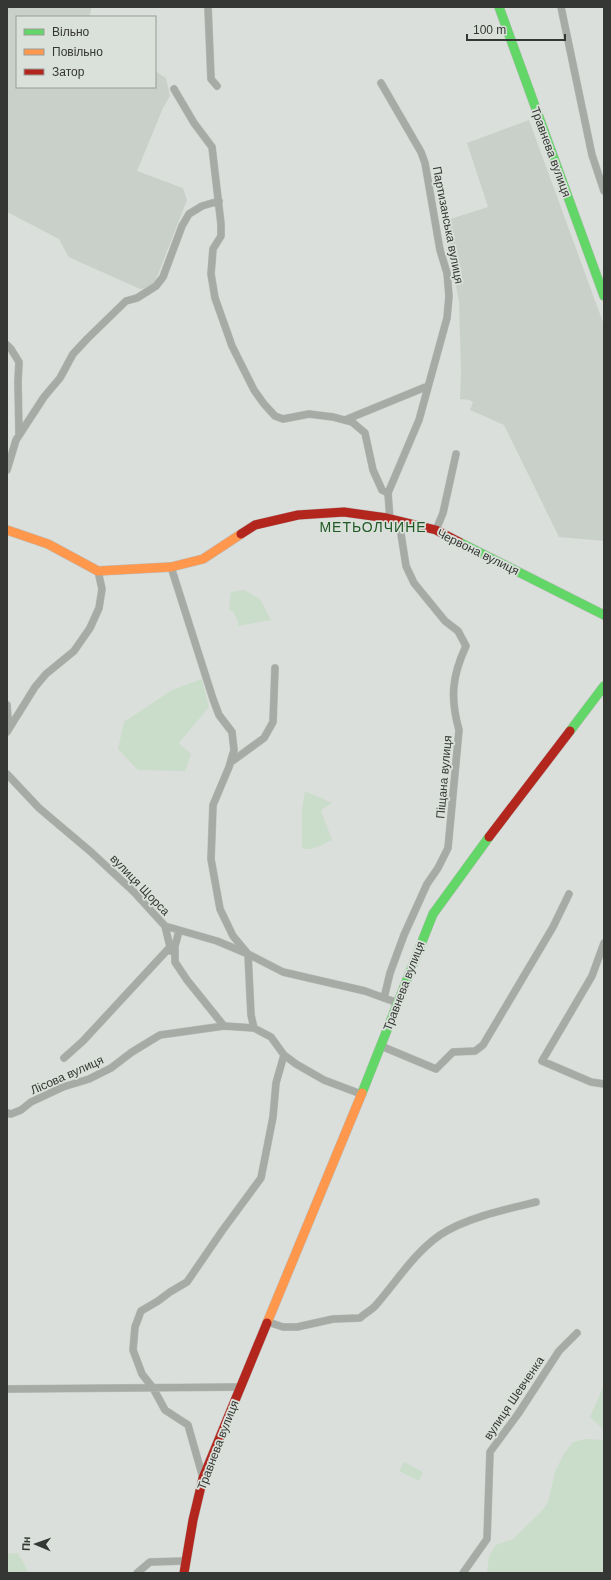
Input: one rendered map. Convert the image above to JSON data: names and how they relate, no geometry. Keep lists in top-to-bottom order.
{
  "streets": {
    "street": [
      "Травнева вулиця",
      "Партизанська вулиця",
      "Червона вулиця",
      "Піщана вулиця",
      "вулиця Щорса",
      "Лісова вулиця",
      "вулиця Шевченка"
    ]
  },
  "crossings": [
    ["Травнева вулиця", "вулиця Щорса"],
    ["Партизанська вулиця", "Піщана вулиця"],
    ["Червона вулиця", "Піщана вулиця"],
    ["Піщана вулиця", "вулиця Щорса"]
  ],
  "districts": ["МЕТЬОЛЧИНЕ"],
  "legend": ["Вільно", "Повільно", "Затор"],
  "scale_bar": "100 m",
  "north": "left"
}
